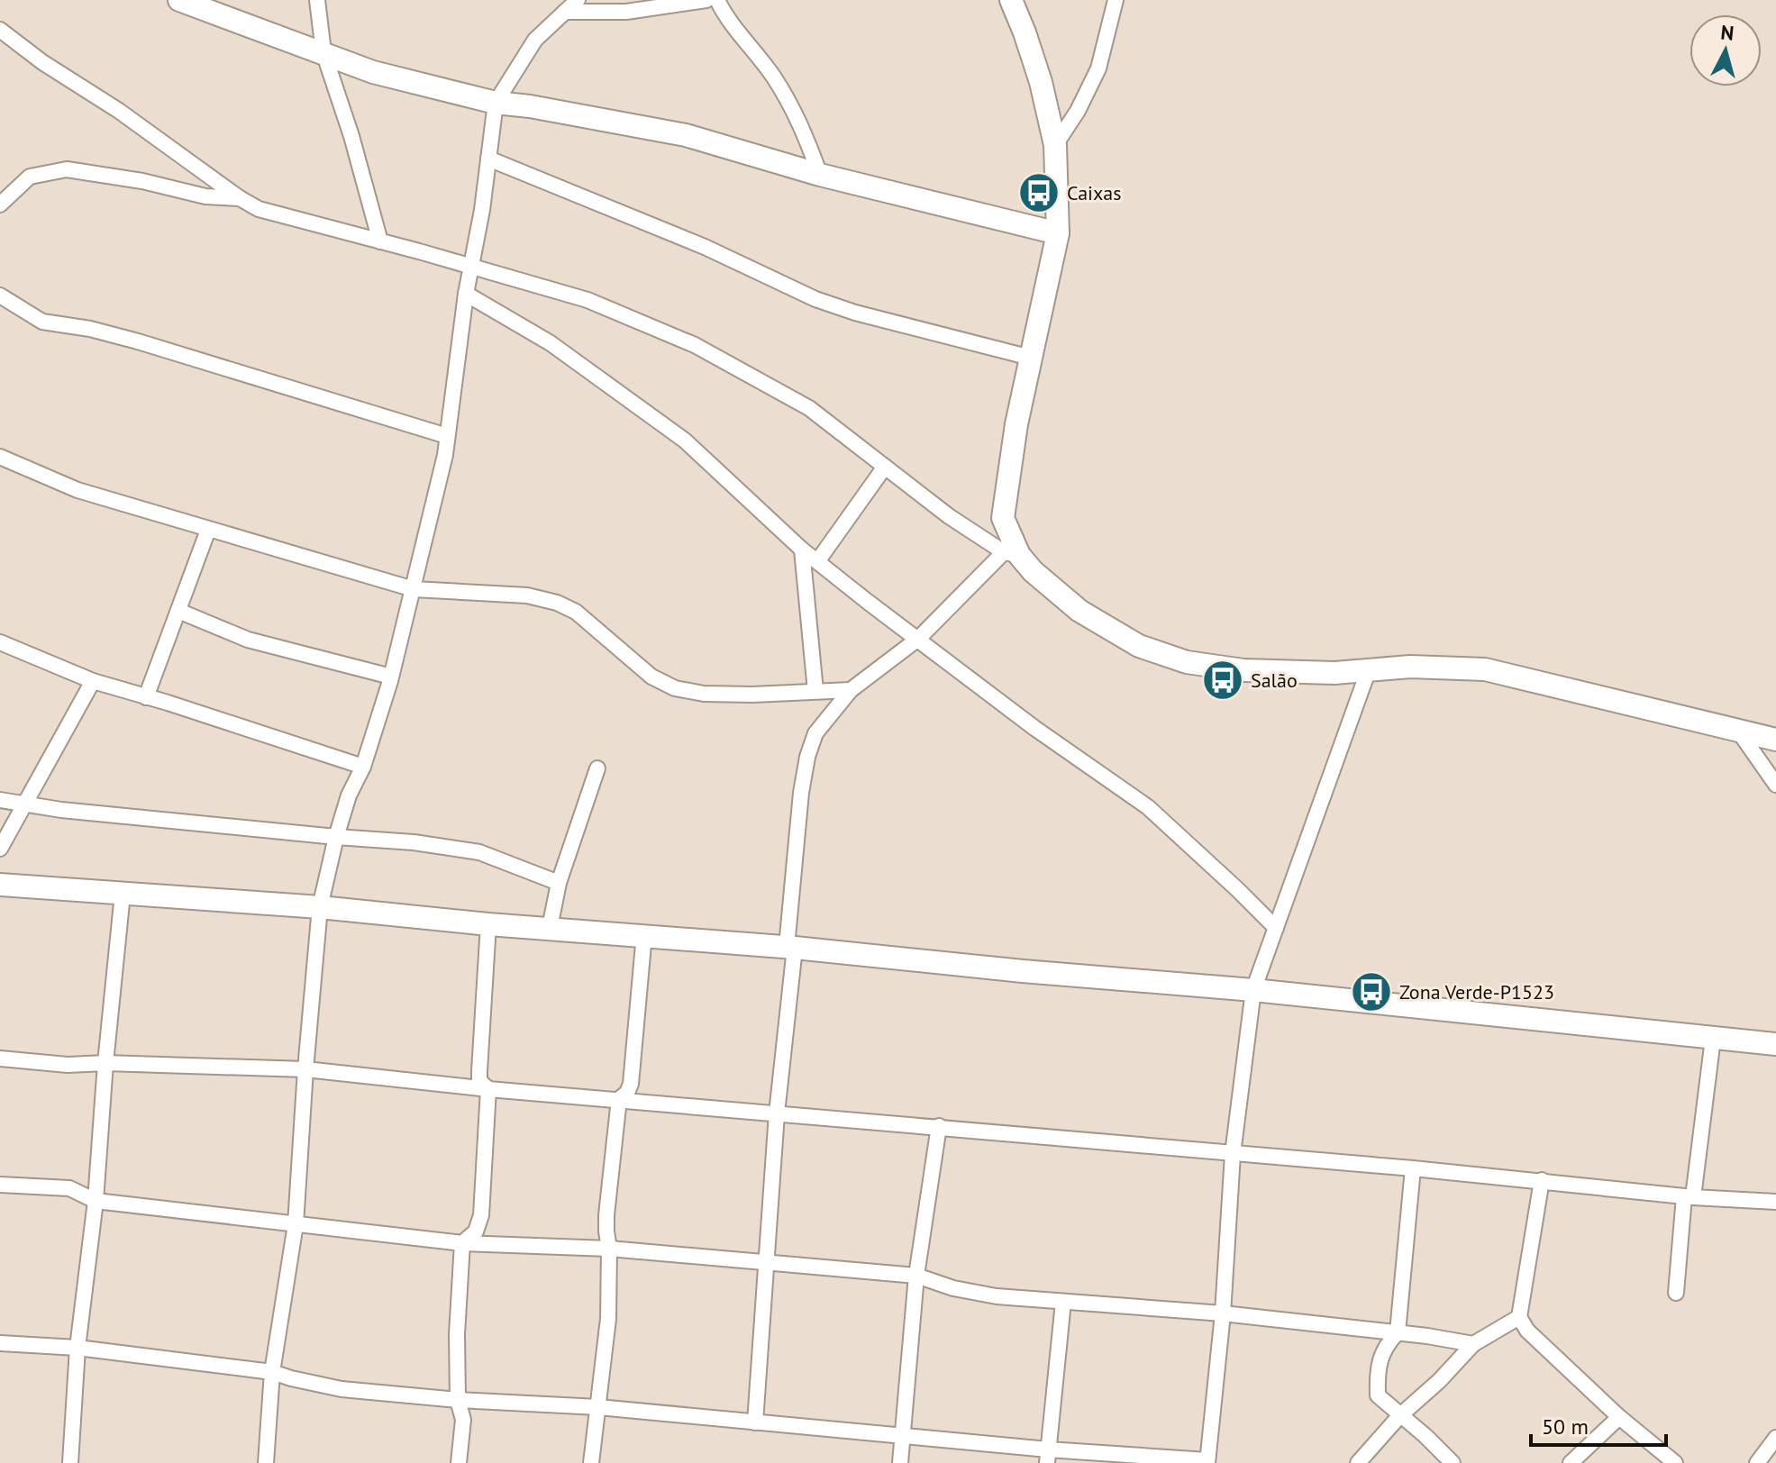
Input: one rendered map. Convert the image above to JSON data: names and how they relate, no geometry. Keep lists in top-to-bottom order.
{
  "places": {
    "bus stop": ["Caixas", "Salão", "Zona Verde-P1523"]
  },
  "scale_bar": "50 m",
  "north": "top"
}
